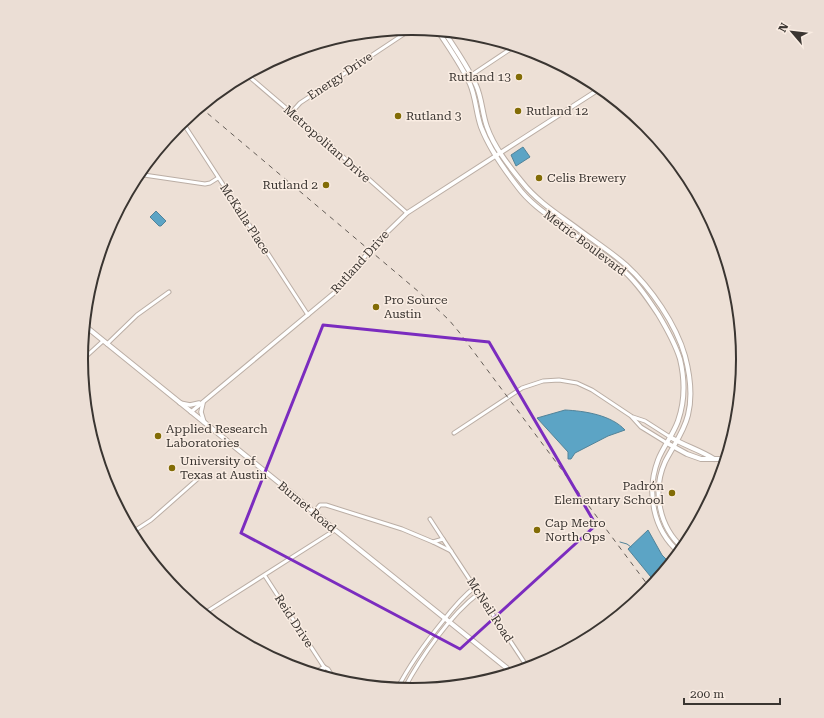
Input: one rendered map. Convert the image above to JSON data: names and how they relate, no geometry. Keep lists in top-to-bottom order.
{
  "streets": {
    "main road": ["Metric Boulevard", "Burnet Road"],
    "street": [
      "Energy Drive",
      "Metropolitan Drive",
      "McKalla Place",
      "Rutland Drive",
      "McNeil Road",
      "Reid Drive"
    ]
  },
  "crossings": [
    ["Energy Drive", "Metropolitan Drive"],
    ["Metropolitan Drive", "Rutland Drive"],
    ["McKalla Place", "Rutland Drive"],
    ["Metric Boulevard", "Rutland Drive"],
    ["Rutland Drive", "Burnet Road"],
    ["Burnet Road", "McNeil Road"]
  ],
  "places": [
    "Rutland 13",
    "Rutland 12",
    "Rutland 3",
    "Celis Brewery",
    "Rutland 2",
    "Pro Source Austin",
    "Applied Research Laboratories",
    "University of Texas at Austin",
    "Padrón Elementary School",
    "Cap Metro North Ops"
  ],
  "scale_bar": "200 m",
  "north": "top left"
}
